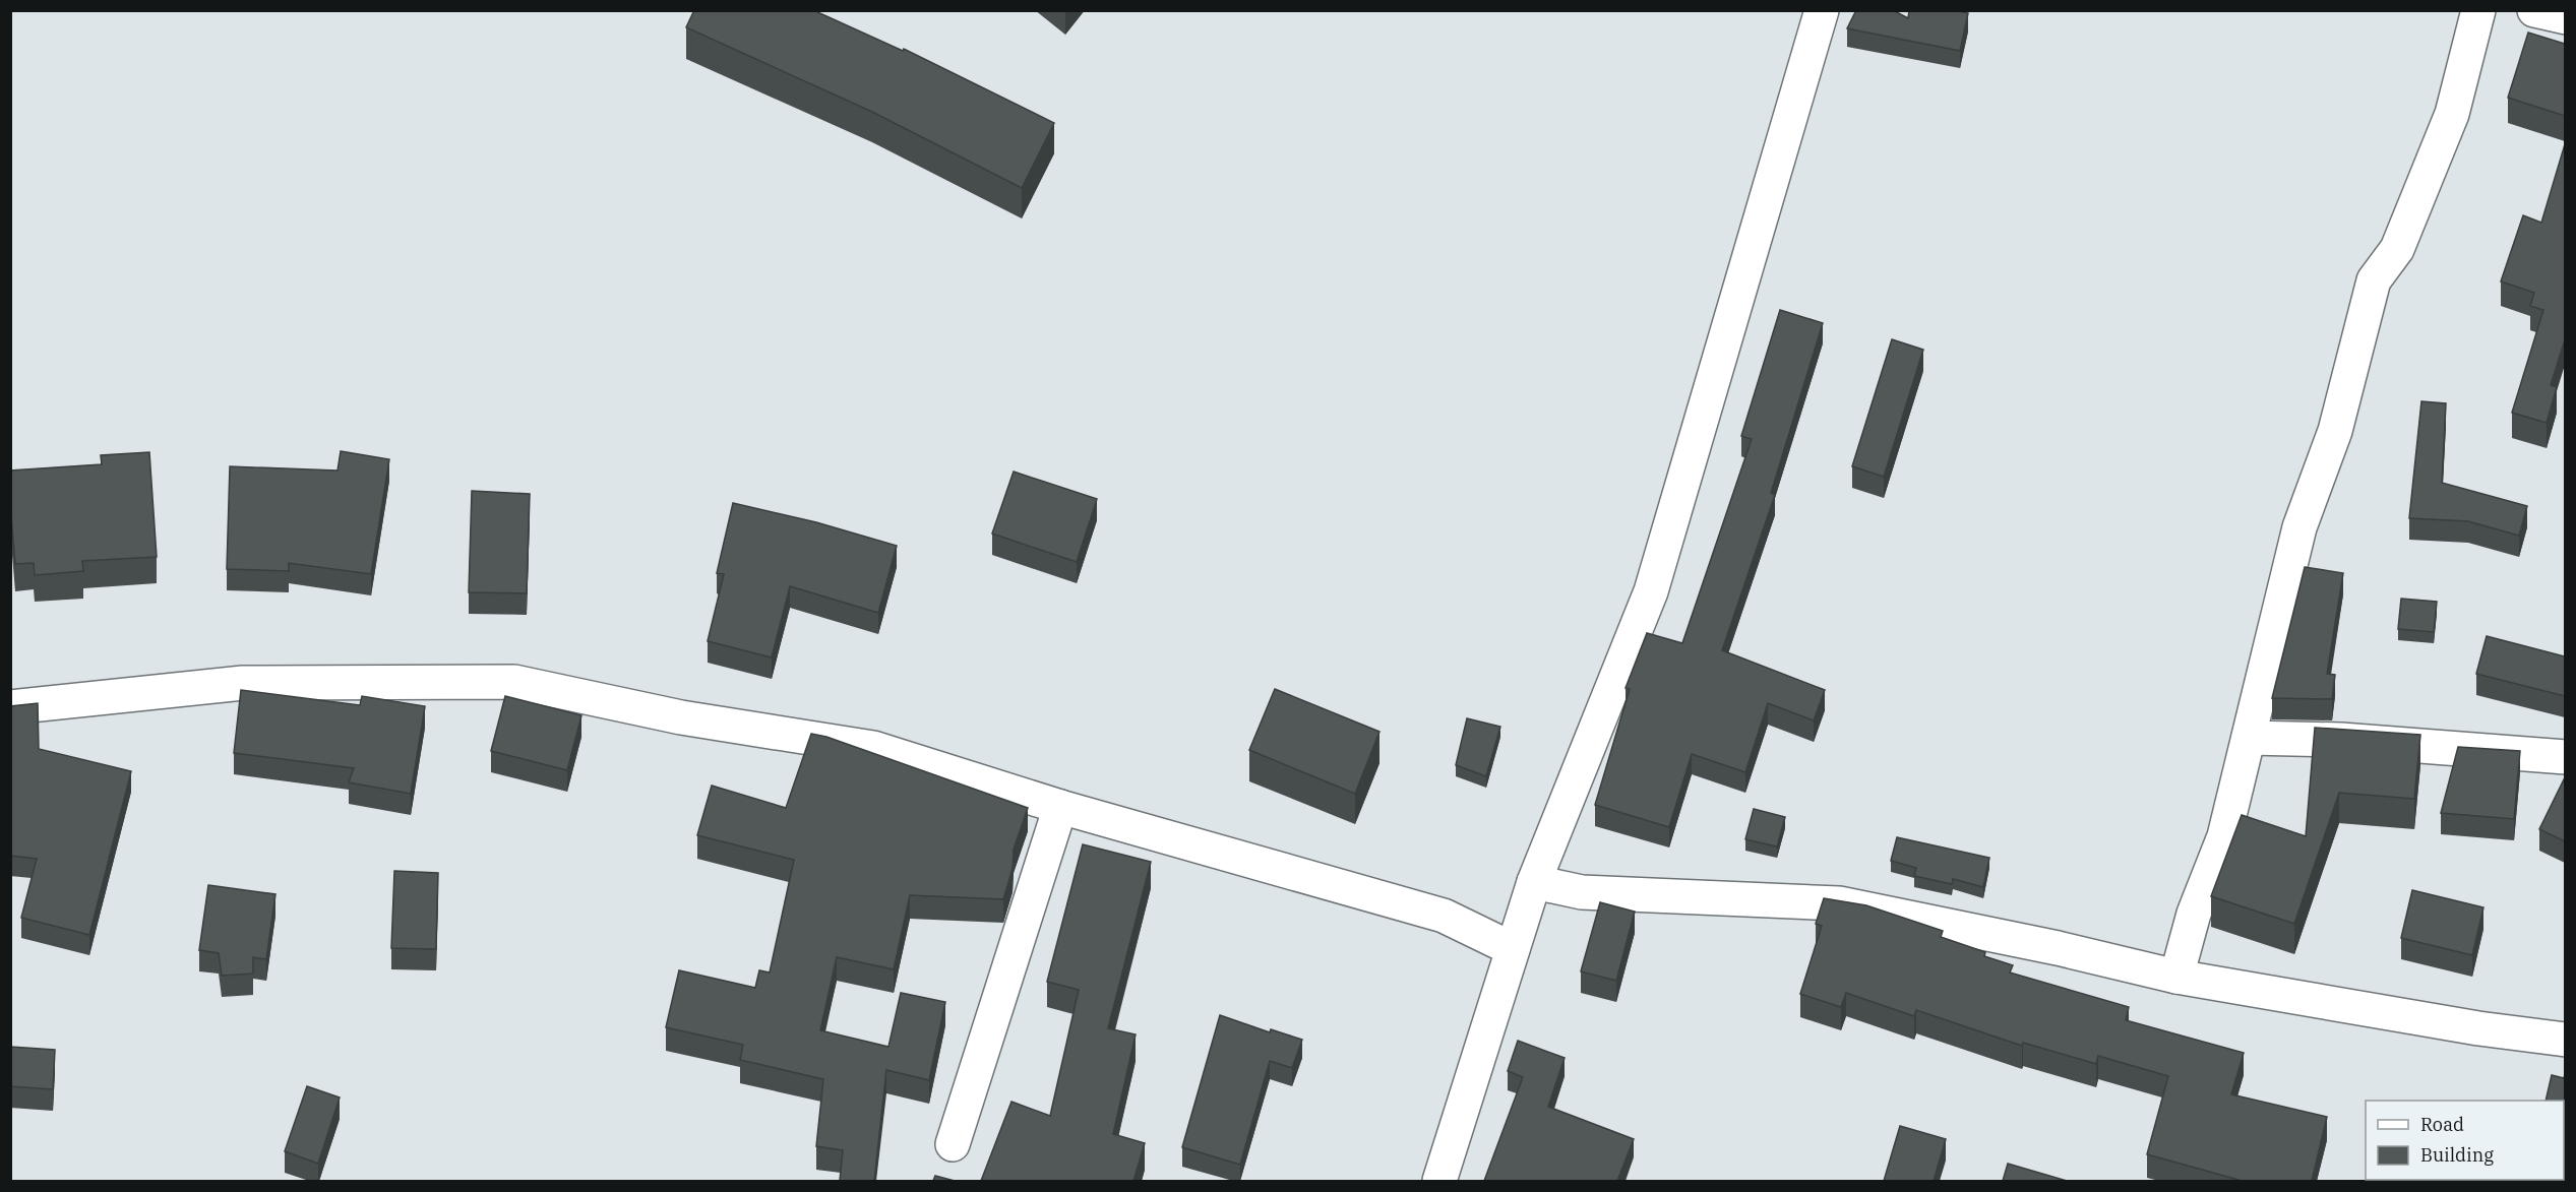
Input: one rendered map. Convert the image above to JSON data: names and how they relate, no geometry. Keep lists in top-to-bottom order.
{
  "legend": ["Road", "Building"]
}
